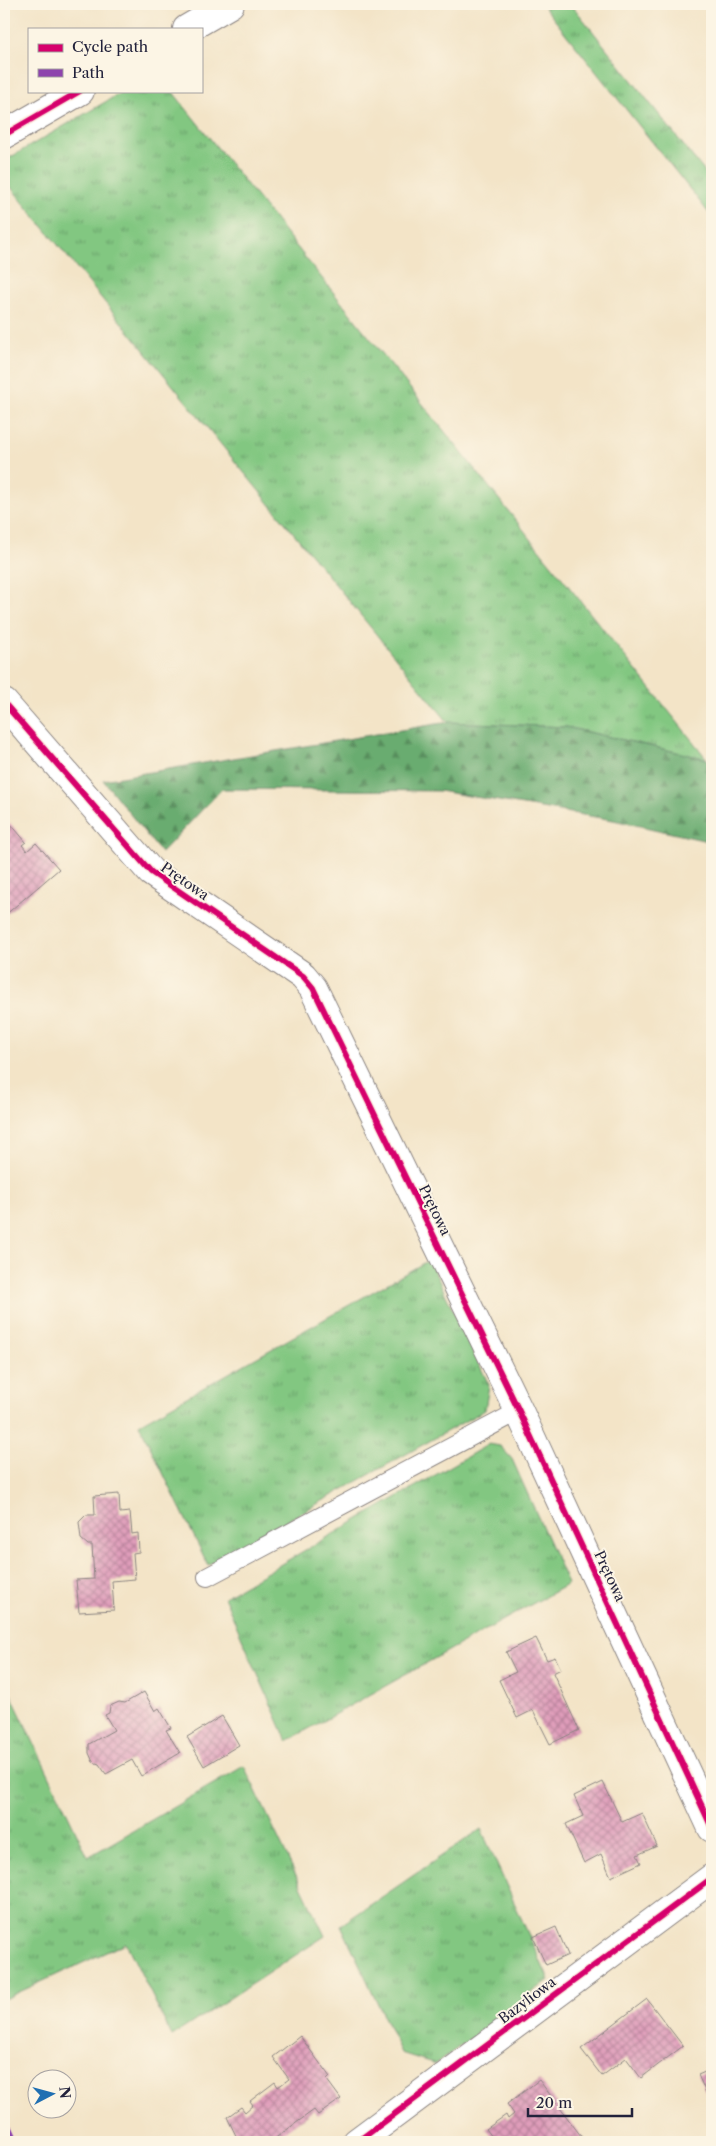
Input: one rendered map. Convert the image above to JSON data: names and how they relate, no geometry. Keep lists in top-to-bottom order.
{
  "streets": {
    "street": ["Prętowa", "Bazyliowa"]
  },
  "legend": ["Cycle path", "Path"],
  "scale_bar": "20 m",
  "north": "right"
}
